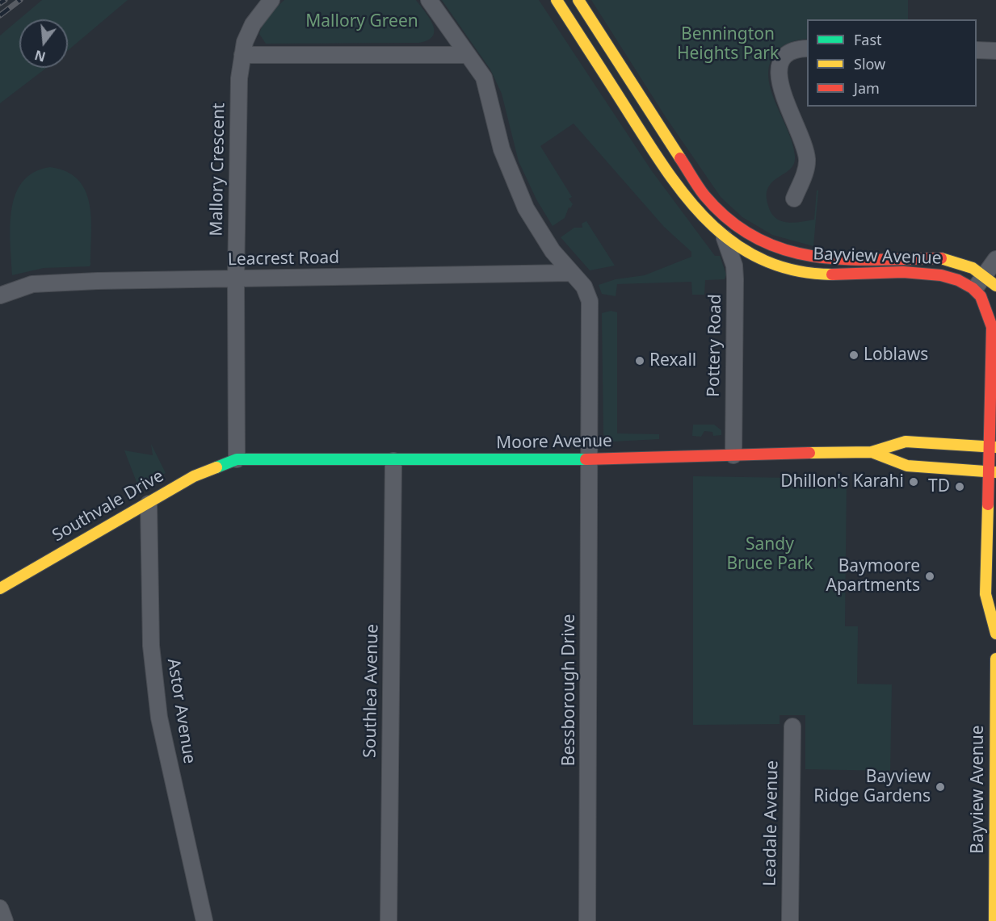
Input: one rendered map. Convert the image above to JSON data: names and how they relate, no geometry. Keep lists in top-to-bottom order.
{
  "streets": {
    "main road": ["Bayview Avenue", "Moore Avenue", "Southvale Drive"],
    "street": [
      "Mallory Crescent",
      "Leacrest Road",
      "Pottery Road",
      "Bessborough Drive",
      "Southlea Avenue",
      "Astor Avenue",
      "Leadale Avenue"
    ]
  },
  "crossings": [
    ["Mallory Crescent", "Leacrest Road"],
    ["Mallory Crescent", "Moore Avenue"],
    ["Mallory Crescent", "Southvale Drive"],
    ["Bayview Avenue", "Pottery Road"],
    ["Bayview Avenue", "Moore Avenue"],
    ["Pottery Road", "Moore Avenue"],
    ["Moore Avenue", "Southvale Drive"],
    ["Moore Avenue", "Bessborough Drive"],
    ["Moore Avenue", "Southlea Avenue"],
    ["Southvale Drive", "Astor Avenue"]
  ],
  "parks": ["Mallory Green", "Bennington Heights Park", "Sandy Bruce Park"],
  "places": [
    "Loblaws",
    "Rexall",
    "Dhillon's Karahi",
    "TD",
    "Baymoore Apartments",
    "Bayview Ridge Gardens"
  ],
  "legend": ["Fast", "Slow", "Jam"],
  "north": "bottom"
}
